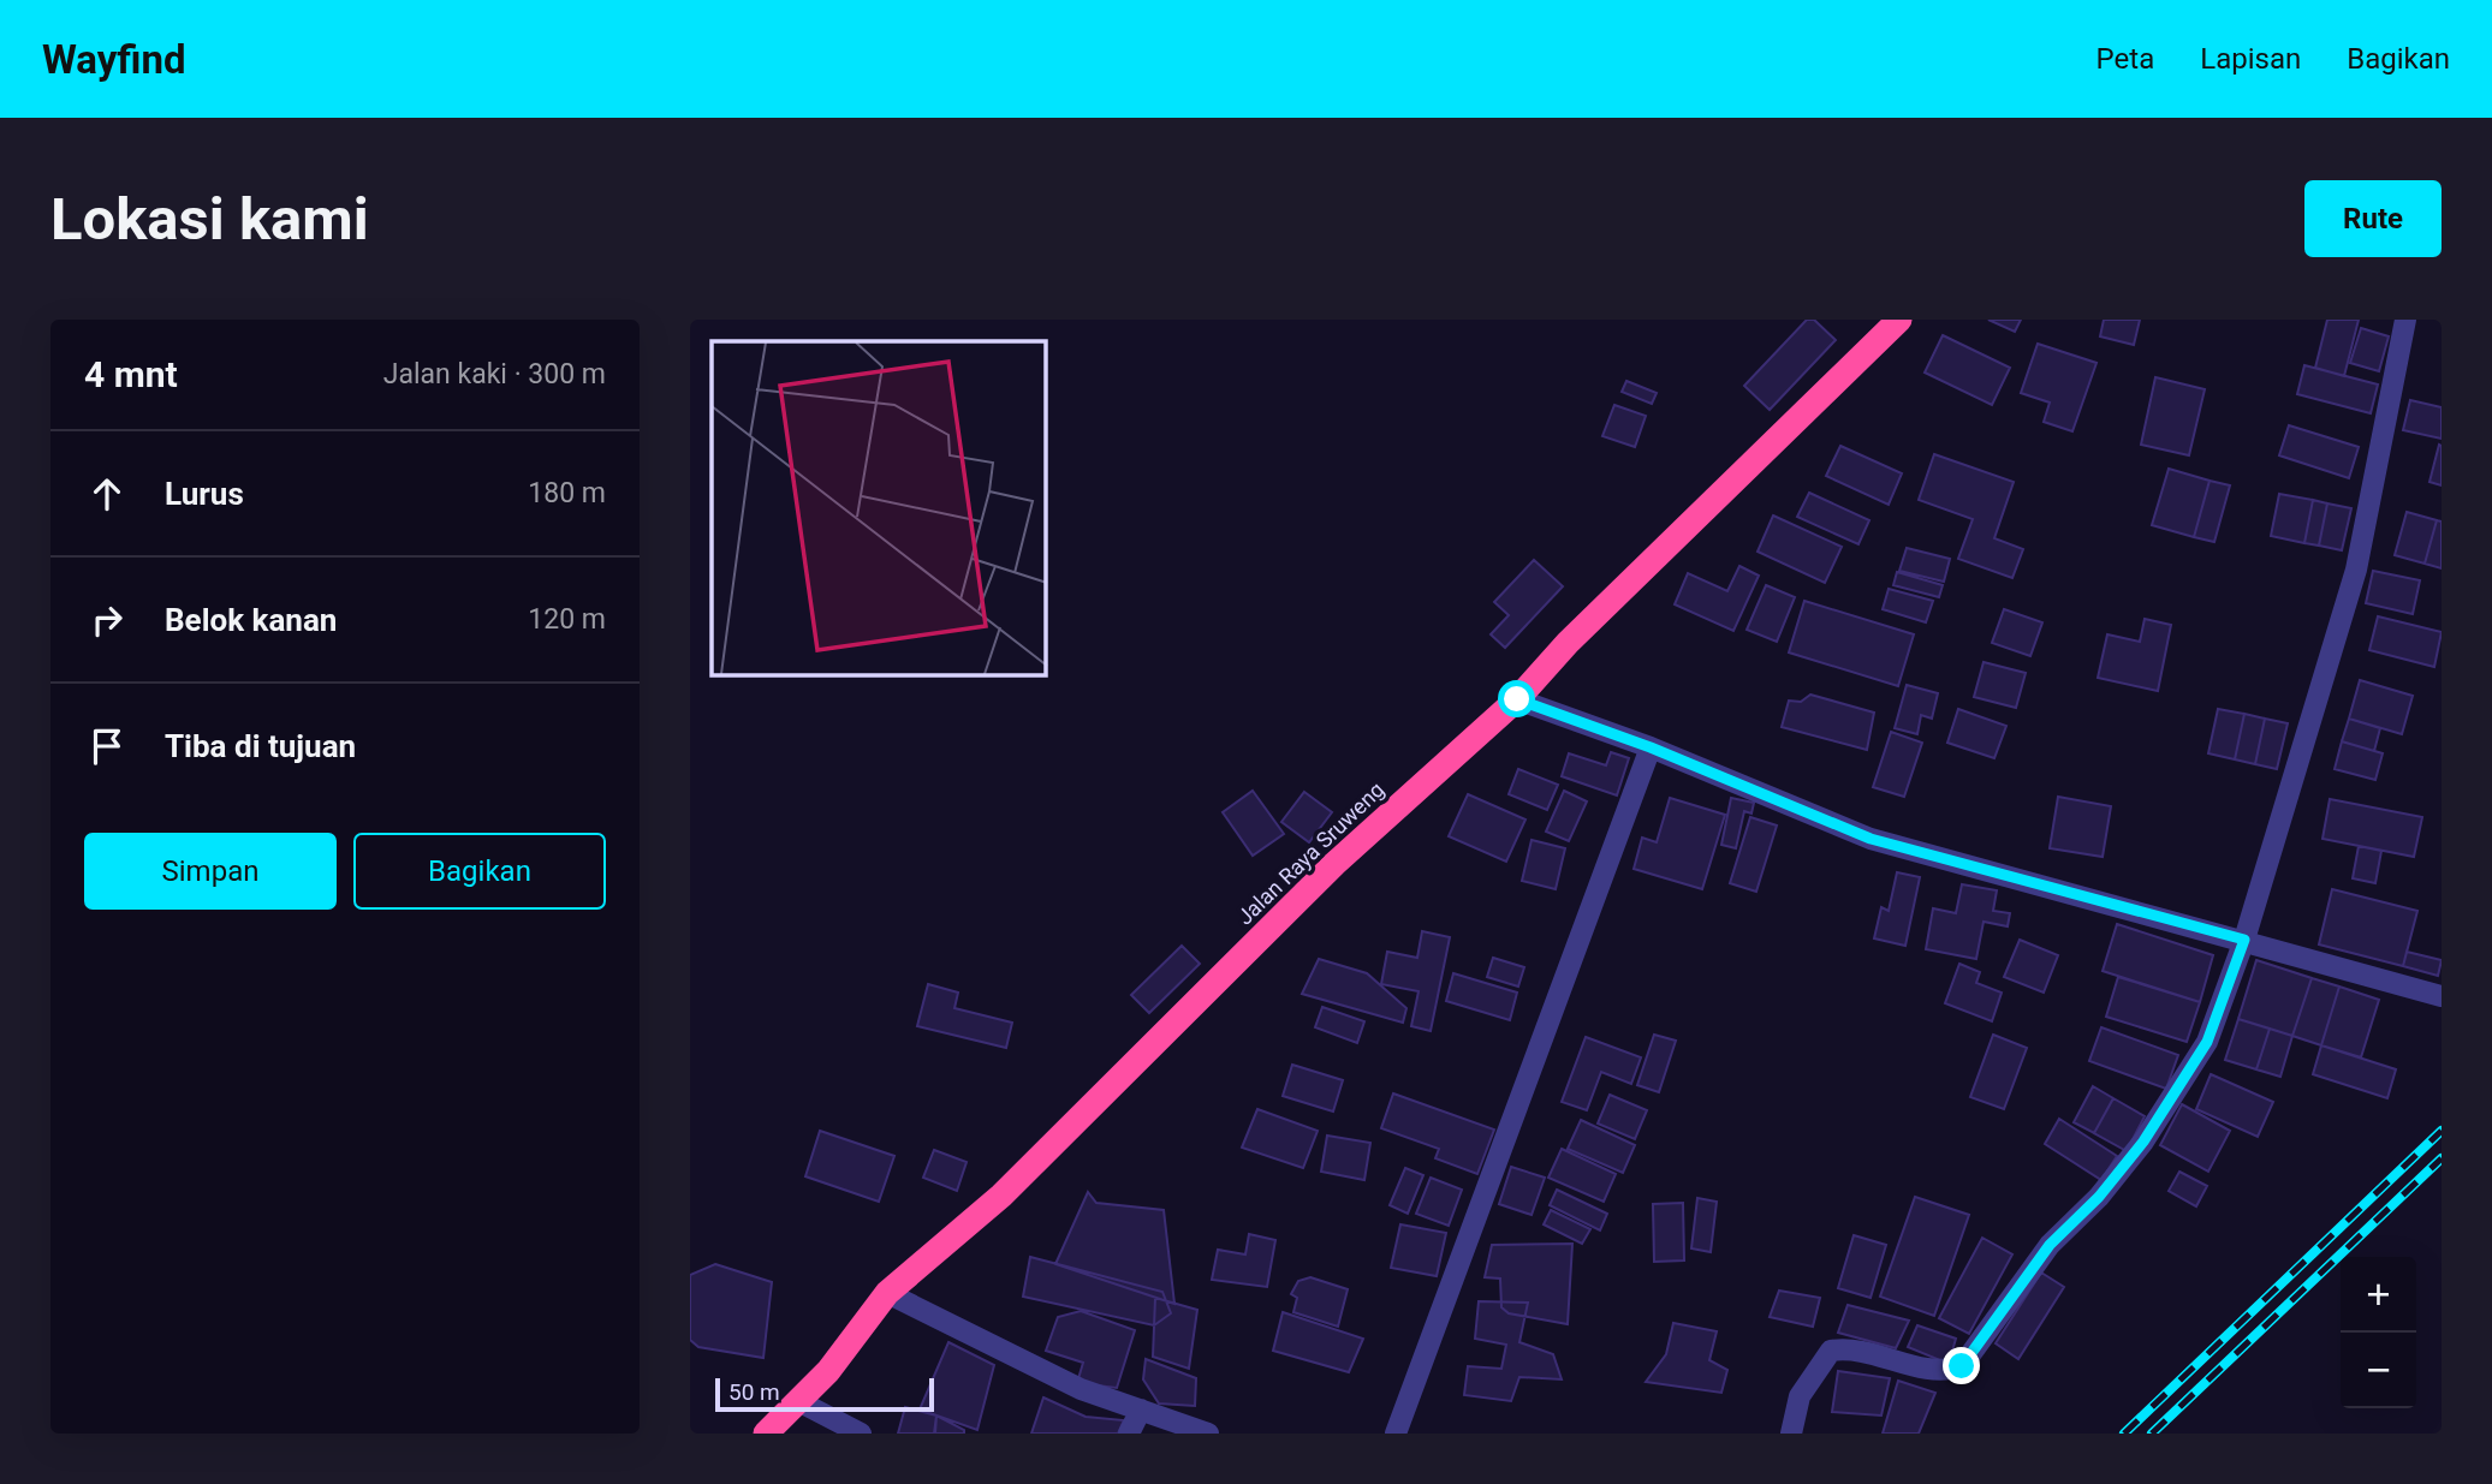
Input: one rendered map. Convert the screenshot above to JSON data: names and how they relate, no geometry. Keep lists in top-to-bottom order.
{
  "streets": {
    "highway": ["Jalan Raya Sruweng"]
  },
  "scale_bar": "50 m",
  "page": {
    "header": "Wayfind",
    "nav": ["Peta", "Lapisan", "Bagikan"],
    "buttons": [
      "Rute",
      ["Simpan", "Bagikan"]
    ],
    "title": "Lokasi kami",
    "heading": ["4 mnt", "Jalan kaki · 300 m"],
    "list": [
      ["Lurus", "180 m"],
      ["Belok kanan", "120 m"],
      "Tiba di tujuan"
    ],
    "map_buttons": ["+", "−"],
    "scale": "50 m"
  }
}
